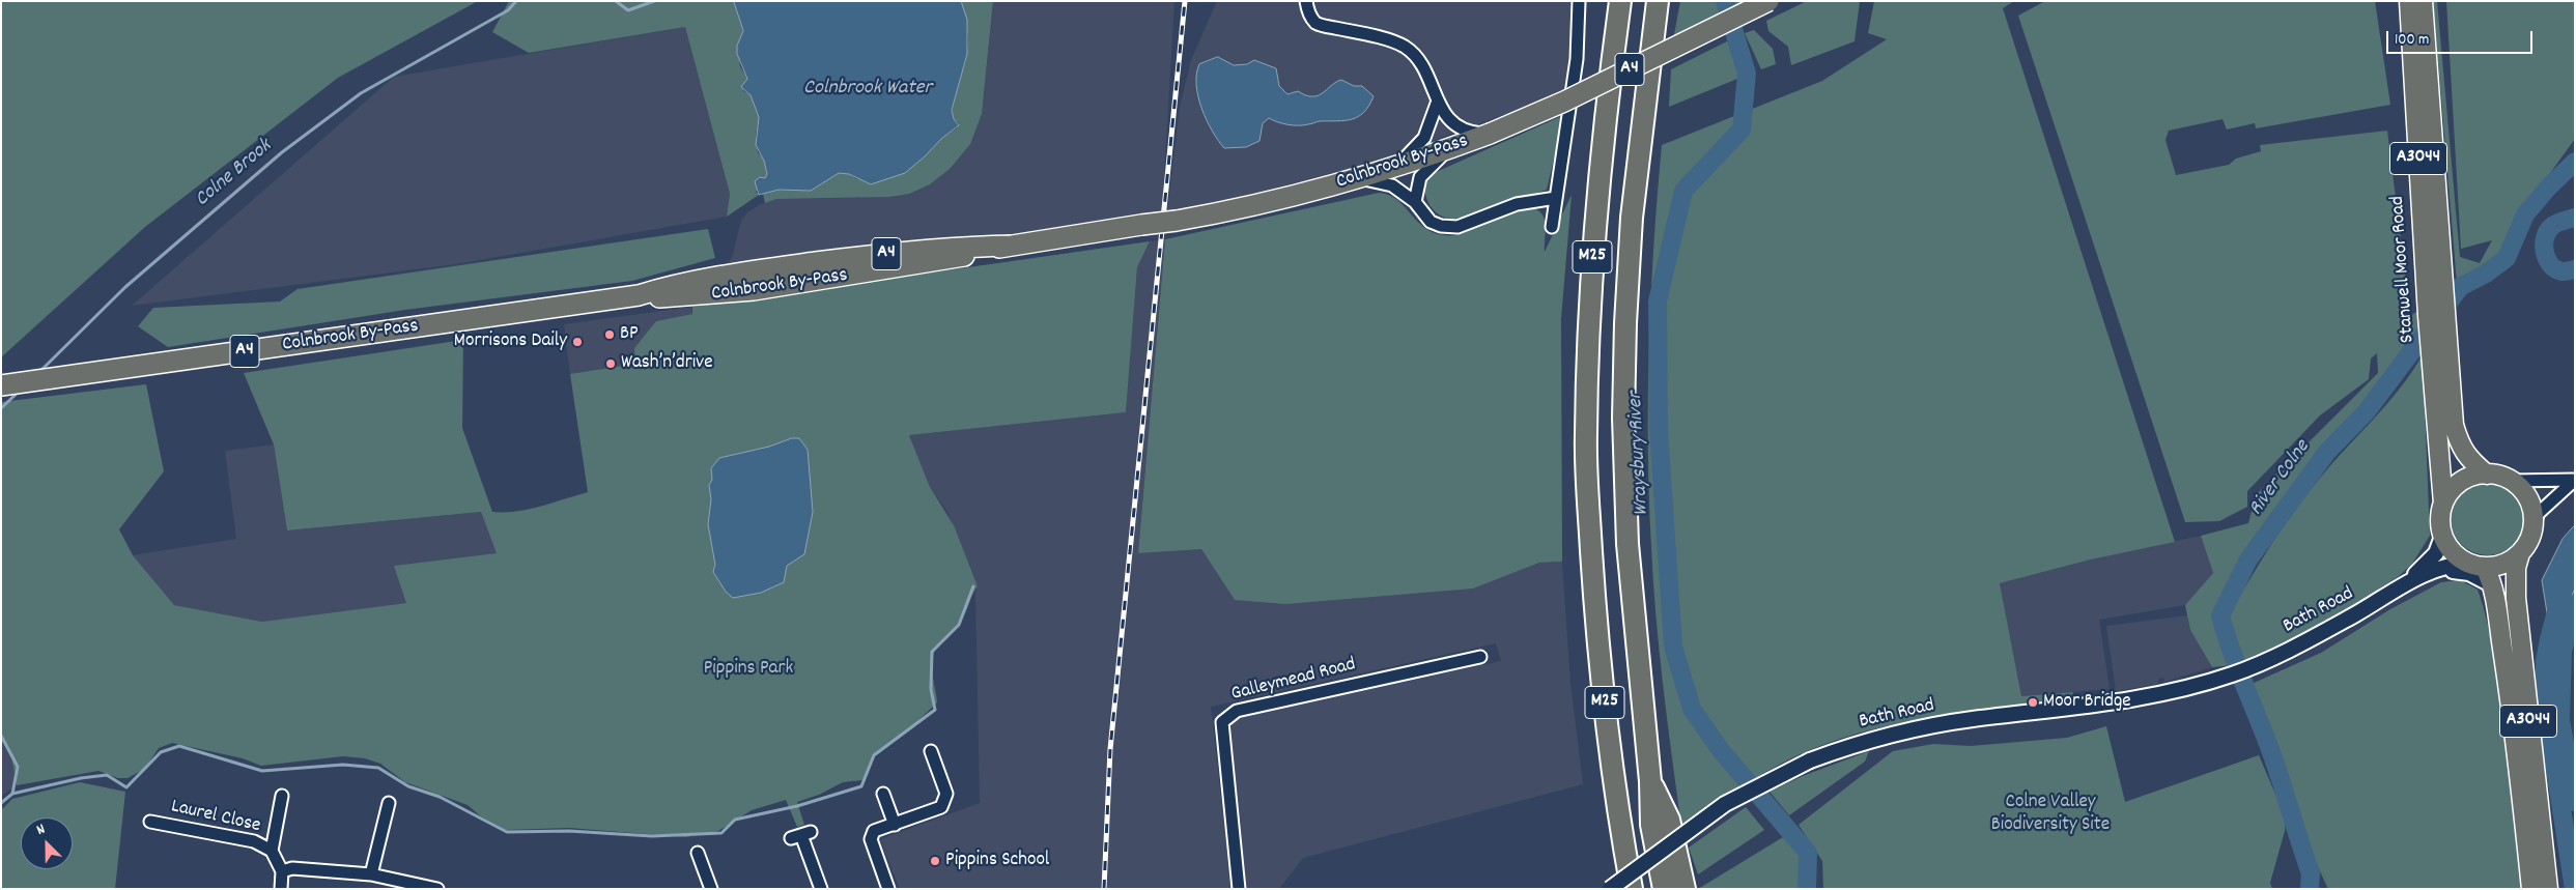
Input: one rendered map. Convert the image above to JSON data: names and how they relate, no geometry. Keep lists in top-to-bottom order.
{
  "streets": {
    "highway": ["A4", "Colnbrook By-Pass", "M25"],
    "main road": ["A3044", "Stanwell Moor Road"],
    "street": ["Bath Road", "Galleymead Road", "Laurel Close"]
  },
  "crossings": [
    ["A3044", "Stanwell Moor Road"],
    ["A3044", "Bath Road"],
    ["Stanwell Moor Road", "Bath Road"]
  ],
  "water": [
    "Colnbrook Water",
    "Colne Brook",
    "Wraysbury River",
    "River Colne"
  ],
  "parks": ["Pippins Park", "Colne Valley Biodiversity Site"],
  "places": [
    "BP",
    "Morrisons Daily",
    "Wash’n’drive",
    "Moor Bridge",
    "Pippins School"
  ],
  "scale_bar": "100 m",
  "north": "top left"
}
